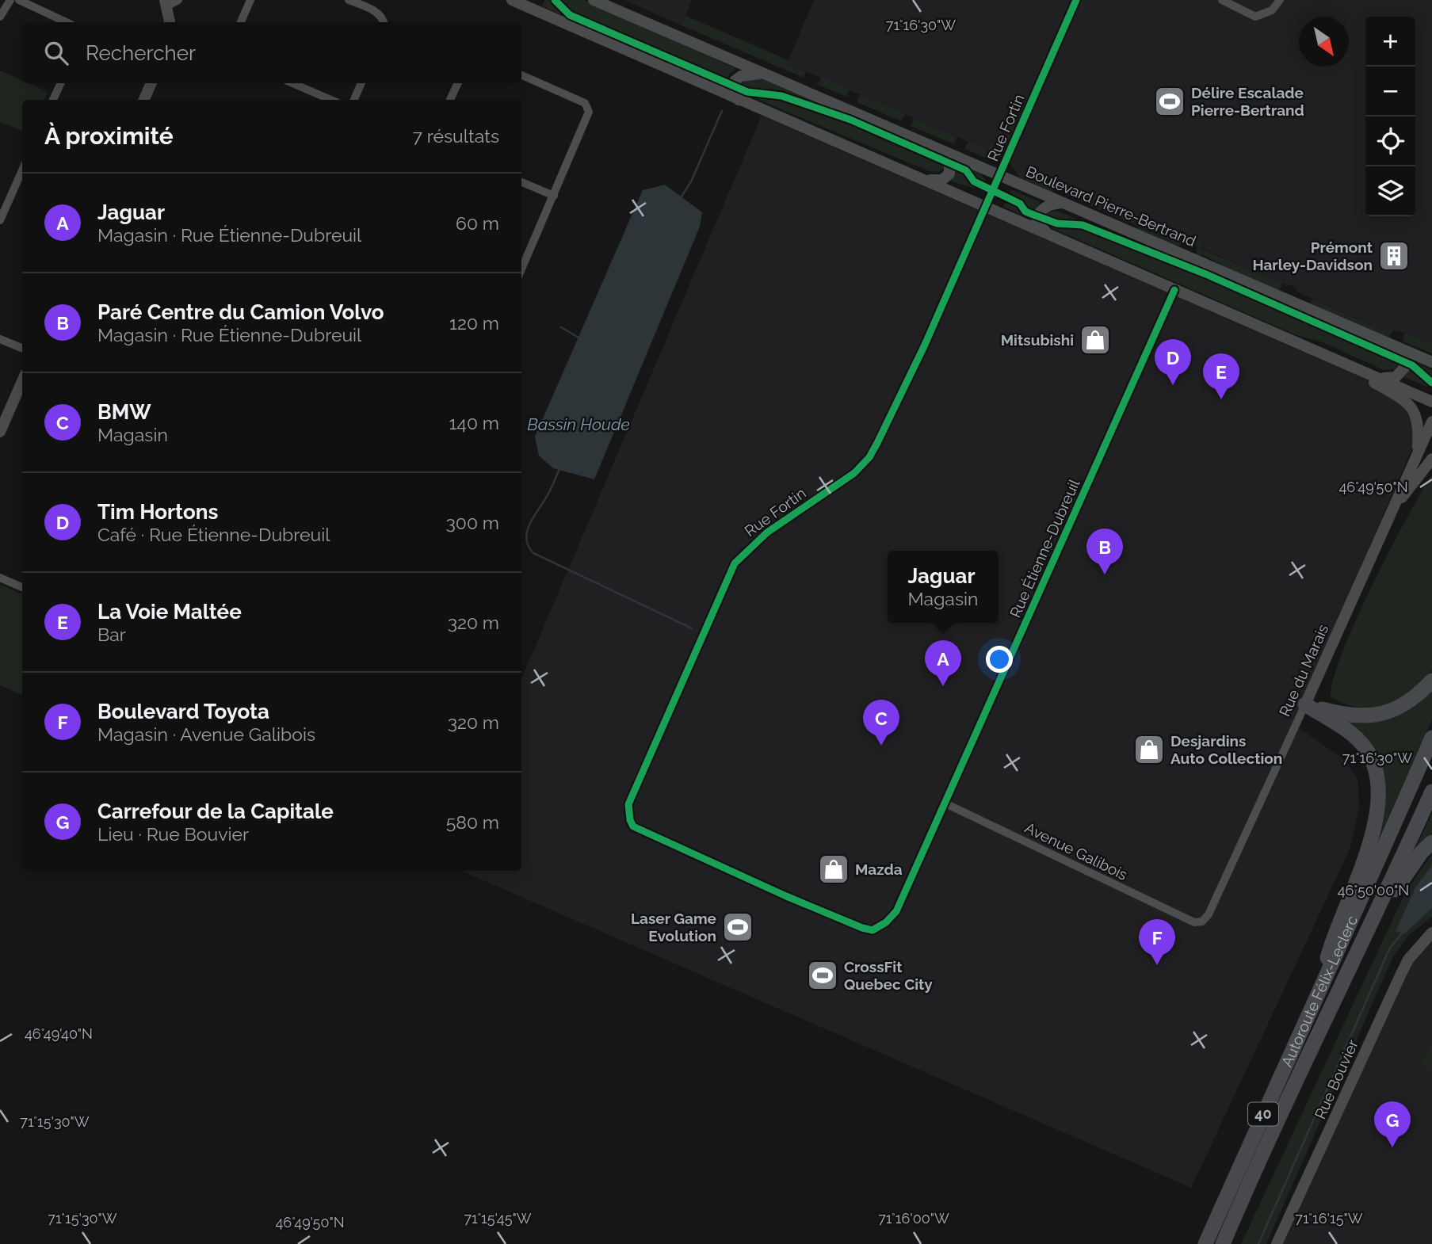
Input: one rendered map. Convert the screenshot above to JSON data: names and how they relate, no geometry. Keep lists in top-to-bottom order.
{
  "streets": {
    "highway": ["Autoroute Félix-Leclerc", "40"],
    "main road": ["Boulevard Pierre-Bertrand", "Rue du Marais", "Rue Bouvier"],
    "street": ["Rue Fortin", "Rue Étienne-Dubreuil", "Avenue Galibois"]
  },
  "crossings": [
    ["Rue Fortin", "Boulevard Pierre-Bertrand"],
    ["Rue Fortin", "Rue Étienne-Dubreuil"],
    ["Rue Étienne-Dubreuil", "Avenue Galibois"],
    ["Rue du Marais", "Avenue Galibois"]
  ],
  "water": ["Bassin Houde"],
  "places": {
    "sports": ["Délire Escalade Pierre-Bertrand", "Laser Game Evolution", "CrossFit Quebec City"],
    "building": ["Prémont Harley-Davidson"],
    "shop": ["Mitsubishi", "Desjardins Auto Collection", "Mazda"]
  },
  "north": "bottom right",
  "page": {
    "map_buttons": ["+", "−"],
    "search": "Rechercher",
    "heading": ["À proximité", "7 résultats"],
    "list": [
      {
        "mark": "A",
        "name": "Jaguar",
        "note": "Magasin · Rue Étienne-Dubreuil",
        "value": "60 m"
      },
      {
        "mark": "B",
        "name": "Paré Centre du Camion Volvo",
        "note": "Magasin · Rue Étienne-Dubreuil",
        "value": "120 m"
      },
      {
        "mark": "C",
        "name": "BMW",
        "note": "Magasin",
        "value": "140 m"
      },
      {
        "mark": "D",
        "name": "Tim Hortons",
        "note": "Café · Rue Étienne-Dubreuil",
        "value": "300 m"
      },
      {
        "mark": "E",
        "name": "La Voie Maltée",
        "note": "Bar",
        "value": "320 m"
      },
      {
        "mark": "F",
        "name": "Boulevard Toyota",
        "note": "Magasin · Avenue Galibois",
        "value": "320 m"
      },
      {
        "mark": "G",
        "name": "Carrefour de la Capitale",
        "note": "Lieu · Rue Bouvier",
        "value": "580 m"
      }
    ],
    "pins": [
      "D",
      "E",
      "B",
      "A",
      "C",
      "F",
      "G"
    ],
    "popup": ["Jaguar", "Magasin"]
  },
  "coordinates": [
    "71°16'30\"W",
    "46°49'50\"N",
    "46°50'00\"N",
    "46°49'40\"N",
    "71°15'30\"W",
    "71°15'45\"W",
    "71°16'00\"W",
    "71°16'15\"W"
  ]
}
